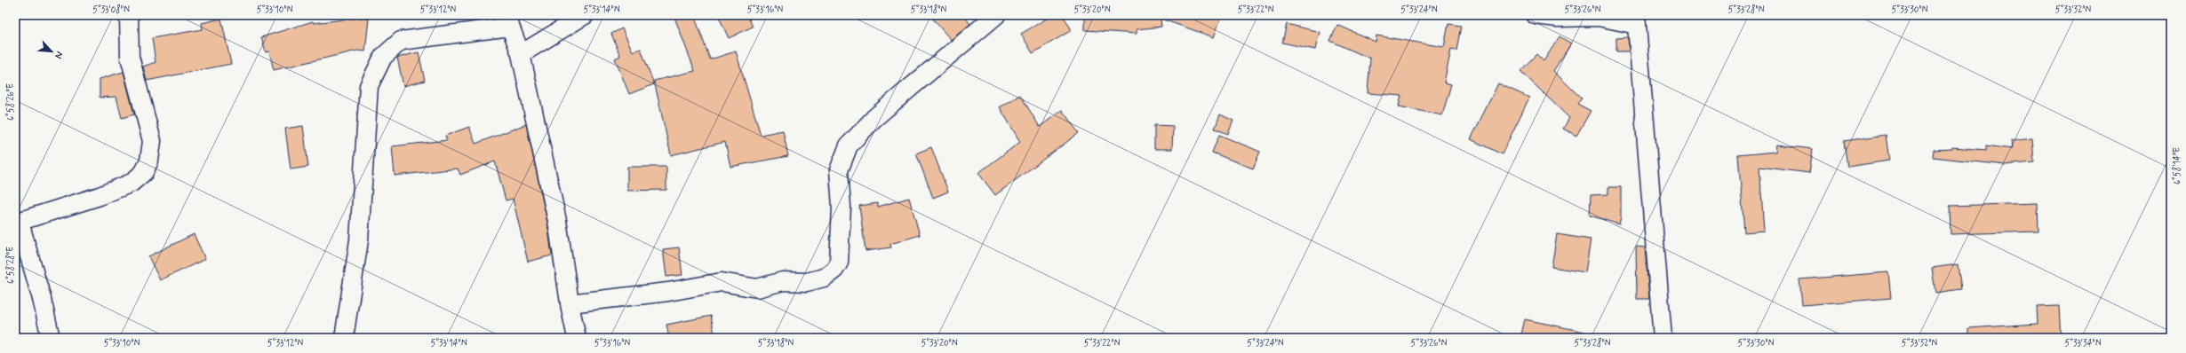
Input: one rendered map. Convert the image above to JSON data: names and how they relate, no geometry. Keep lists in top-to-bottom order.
{
  "north": "bottom right",
  "coordinates": [
    "5°33'08\"N",
    "5°33'10\"N",
    "5°33'12\"N",
    "5°33'14\"N",
    "5°33'16\"N",
    "5°33'18\"N",
    "5°33'20\"N",
    "5°33'22\"N",
    "5°33'24\"N",
    "5°33'26\"N",
    "5°33'28\"N",
    "5°33'30\"N",
    "5°33'32\"N",
    "6°58'26\"E",
    "6°58'14\"E",
    "6°58'28\"E",
    "5°33'34\"N"
  ]
}
